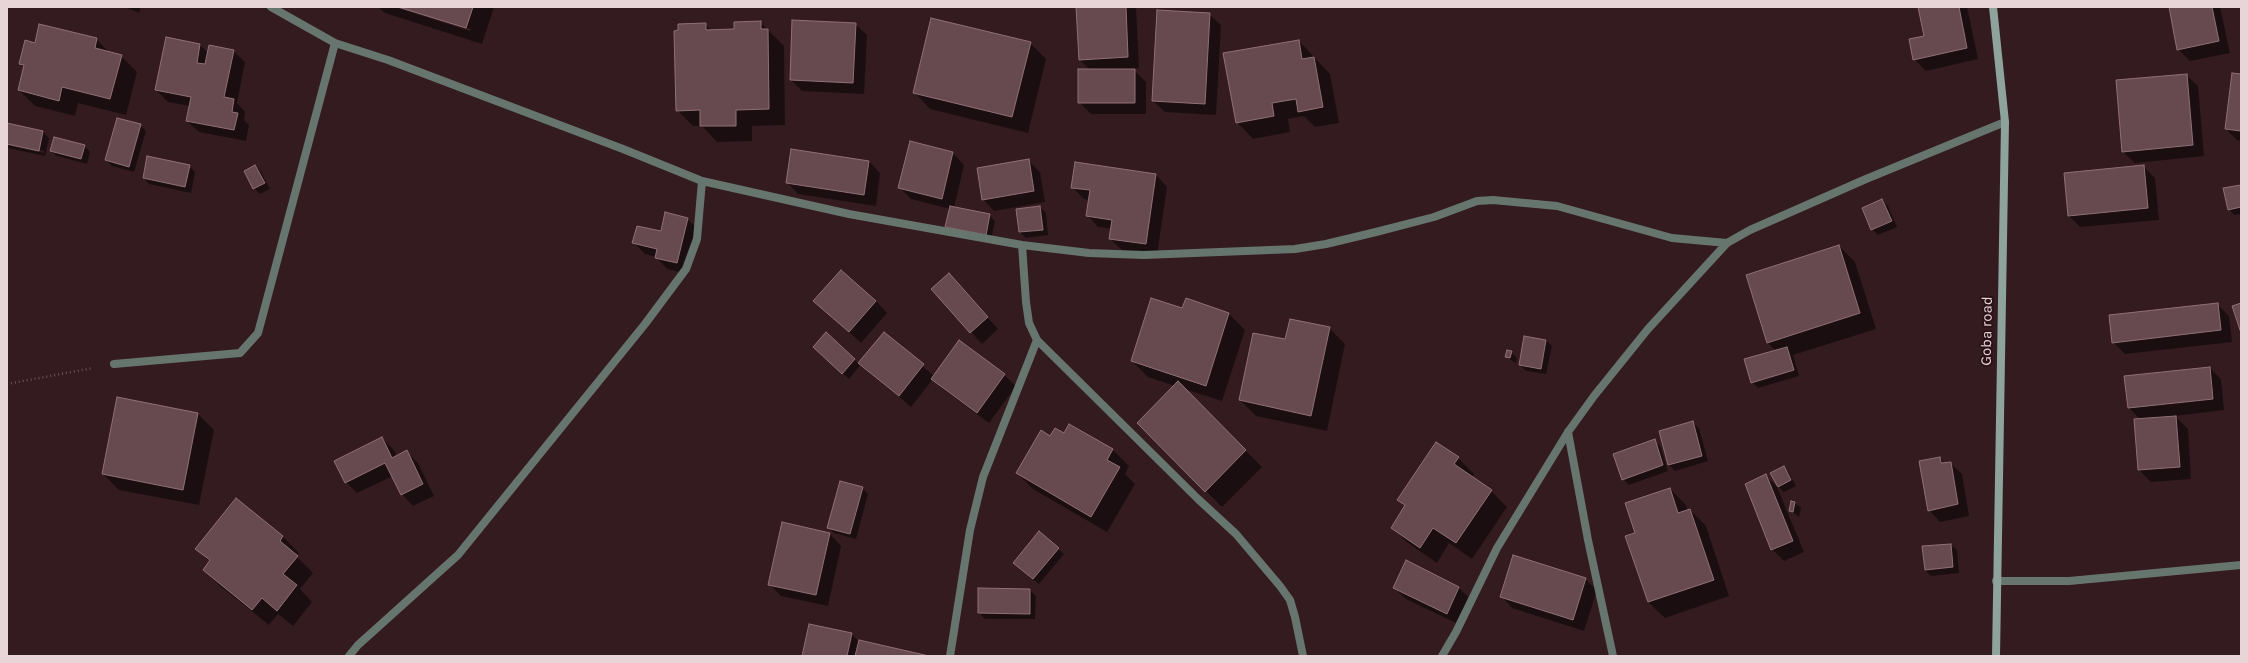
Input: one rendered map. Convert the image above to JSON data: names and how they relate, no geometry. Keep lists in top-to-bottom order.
{
  "streets": {
    "main road": ["Goba road"]
  }
}
